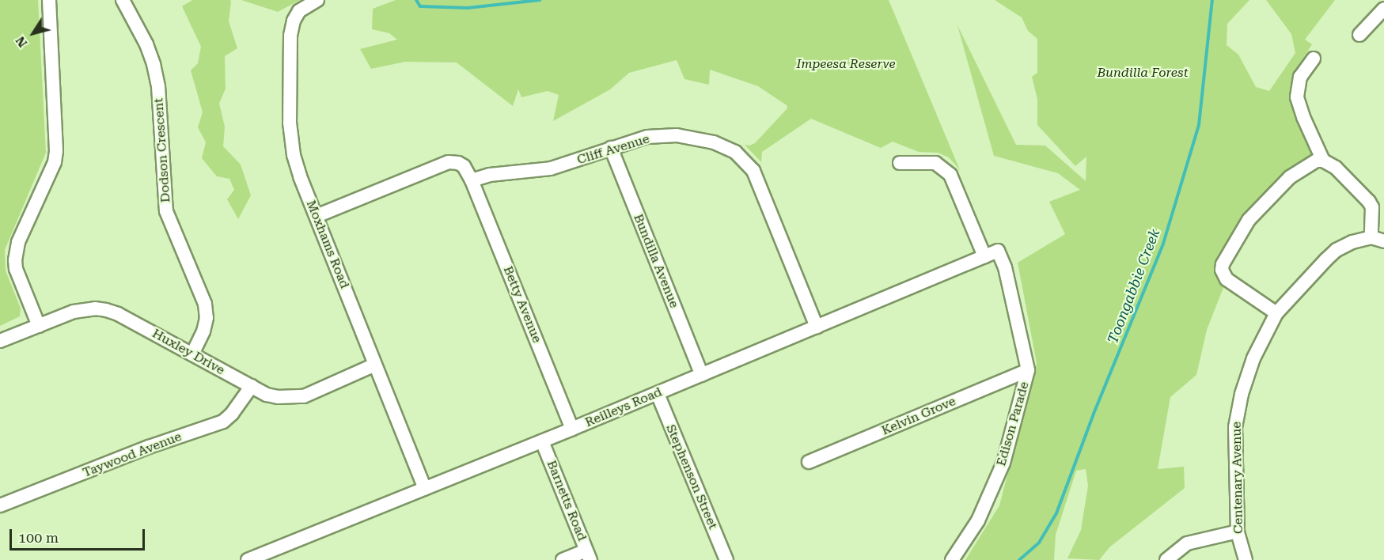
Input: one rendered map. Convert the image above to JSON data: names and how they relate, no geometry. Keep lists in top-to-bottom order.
{
  "streets": {
    "street": [
      "Cliff Avenue",
      "Dodson Crescent",
      "Moxhams Road",
      "Bundilla Avenue",
      "Betty Avenue",
      "Huxley Drive",
      "Reilleys Road",
      "Kelvin Grove",
      "Edison Parade",
      "Taywood Avenue",
      "Stephenson Street",
      "Centenary Avenue",
      "Barnetts Road"
    ]
  },
  "crossings": [
    ["Cliff Avenue", "Bundilla Avenue"],
    ["Cliff Avenue", "Betty Avenue"],
    ["Cliff Avenue", "Reilleys Road"],
    ["Dodson Crescent", "Huxley Drive"],
    ["Moxhams Road", "Huxley Drive"],
    ["Moxhams Road", "Reilleys Road"],
    ["Bundilla Avenue", "Reilleys Road"],
    ["Betty Avenue", "Reilleys Road"],
    ["Huxley Drive", "Taywood Avenue"],
    ["Reilleys Road", "Edison Parade"],
    ["Reilleys Road", "Stephenson Street"],
    ["Reilleys Road", "Barnetts Road"],
    ["Kelvin Grove", "Edison Parade"]
  ],
  "water": ["Toongabbie Creek"],
  "parks": ["Impeesa Reserve", "Bundilla Forest"],
  "scale_bar": "100 m",
  "north": "bottom left"
}
